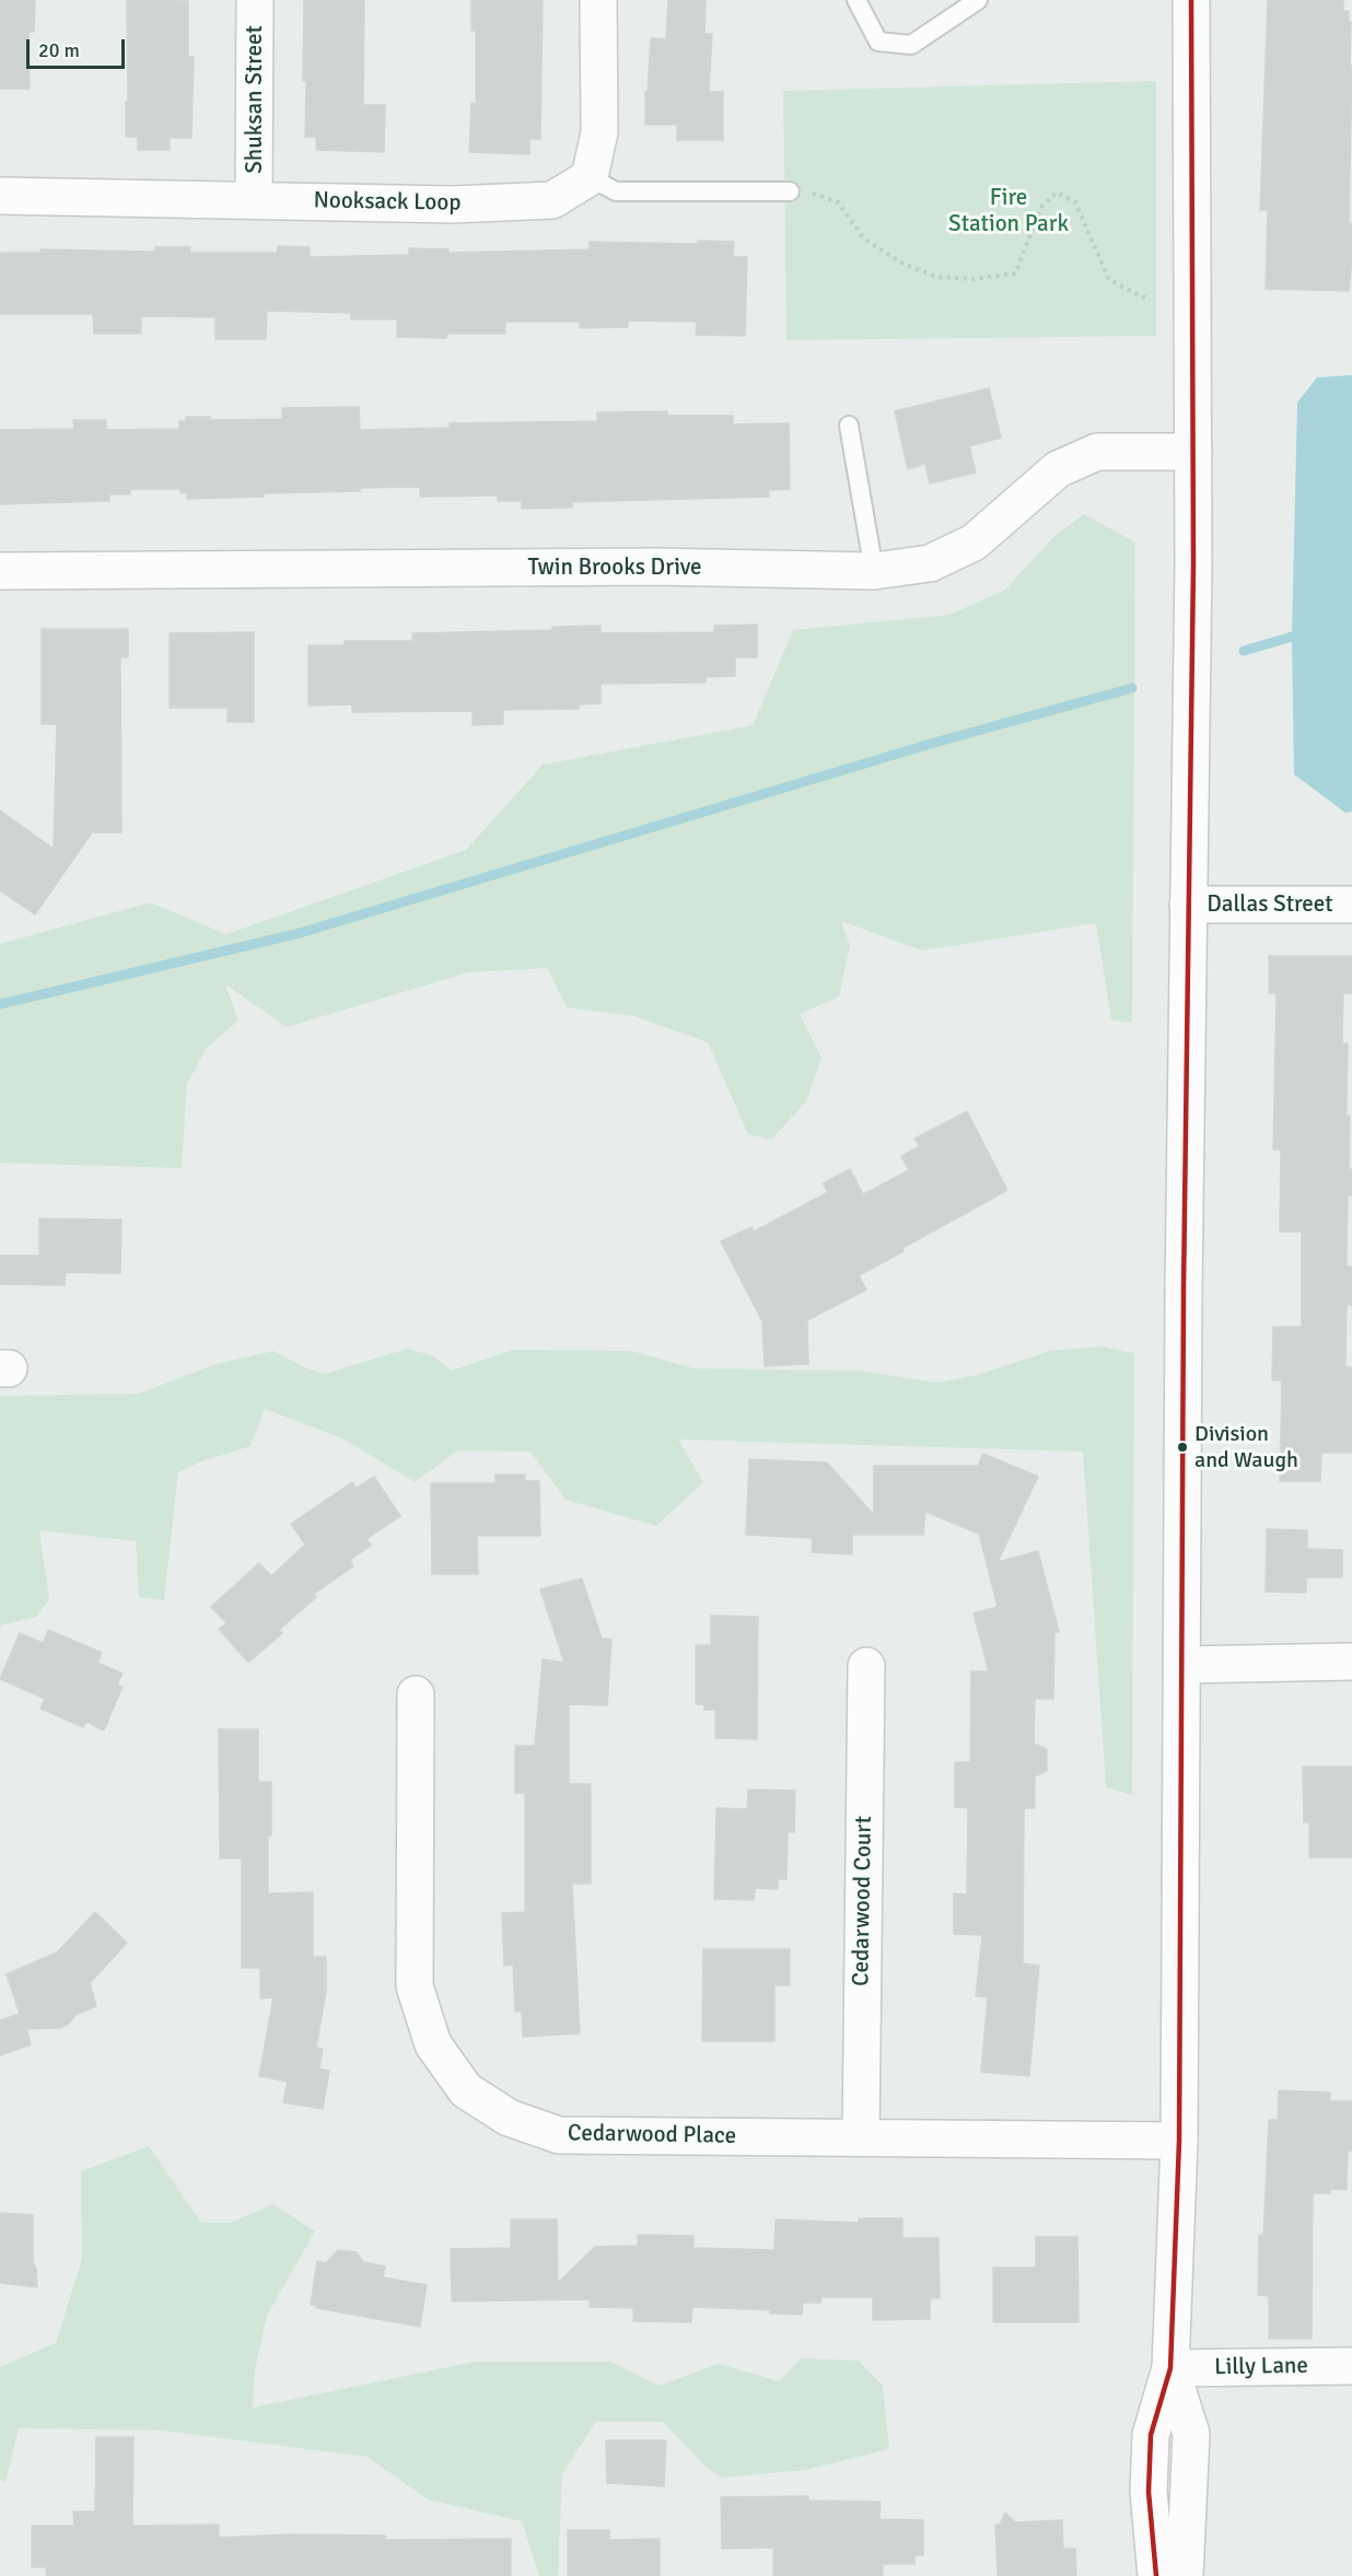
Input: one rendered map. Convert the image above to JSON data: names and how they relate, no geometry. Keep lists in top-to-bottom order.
{
  "streets": {
    "street": [
      "Shuksan Street",
      "Nooksack Loop",
      "Twin Brooks Drive",
      "Dallas Street",
      "Cedarwood Court",
      "Cedarwood Place",
      "Lilly Lane"
    ]
  },
  "crossings": [
    ["Shuksan Street", "Nooksack Loop"],
    ["Cedarwood Court", "Cedarwood Place"]
  ],
  "parks": ["Fire Station Park"],
  "places": ["Division and Waugh"],
  "scale_bar": "20 m"
}
